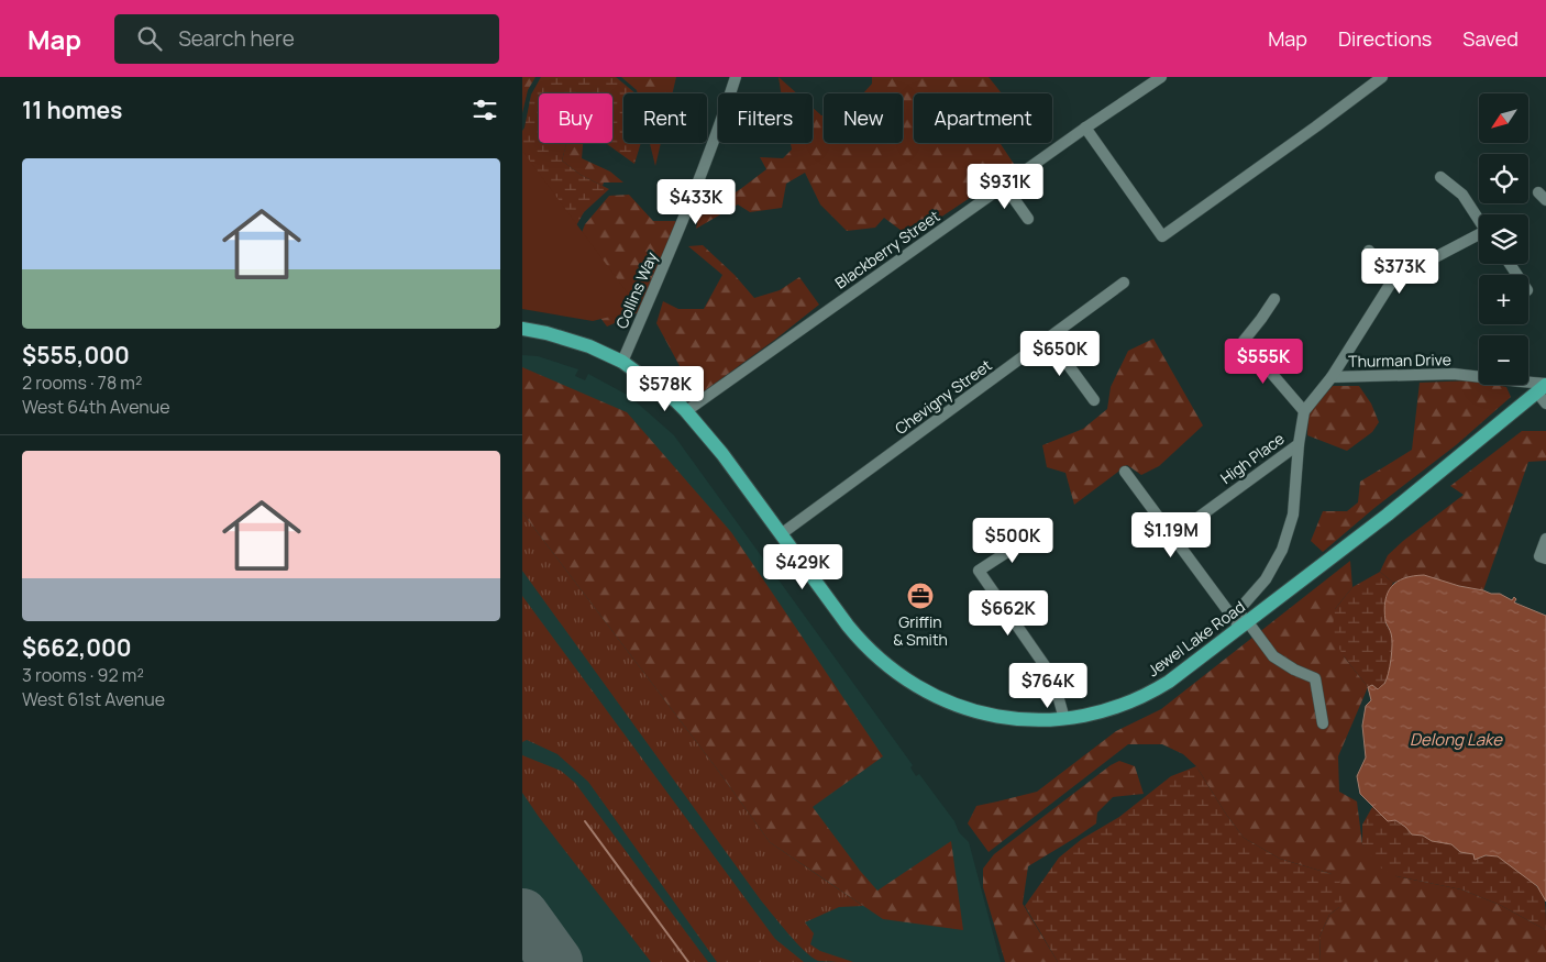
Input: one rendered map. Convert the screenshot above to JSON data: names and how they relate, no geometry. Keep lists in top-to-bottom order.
{
  "streets": {
    "main road": ["Jewel Lake Road"],
    "street": [
      "Blackberry Street",
      "Collins Way",
      "Thurman Drive",
      "Chevigny Street",
      "High Place"
    ]
  },
  "crossings": [
    ["Blackberry Street", "Jewel Lake Road"],
    ["Collins Way", "Jewel Lake Road"],
    ["Thurman Drive", "High Place"],
    ["Thurman Drive", "Jewel Lake Road"],
    ["Chevigny Street", "Jewel Lake Road"]
  ],
  "water": ["Delong Lake"],
  "places": {
    "office": ["Griffin & Smith"]
  },
  "north": "bottom left",
  "page": {
    "header": "Map",
    "search": "Search here",
    "nav": ["Map", "Directions", "Saved"],
    "heading": "11 homes",
    "map_buttons": ["+", "−"],
    "chip": [
      "Buy",
      "Rent",
      "Filters",
      "New",
      "Apartment"
    ],
    "list": [
      {
        "name": "$555,000",
        "note": "2 rooms · 78 m² · West 64th Avenue"
      },
      {
        "name": "$662,000",
        "note": "3 rooms · 92 m² · West 61st Avenue"
      }
    ],
    "price": [
      "$931K",
      "$433K",
      "$373K",
      "$650K",
      "$555K",
      "$578K",
      "$1.19M",
      "$500K",
      "$429K",
      "$662K",
      "$764K"
    ]
  }
}
